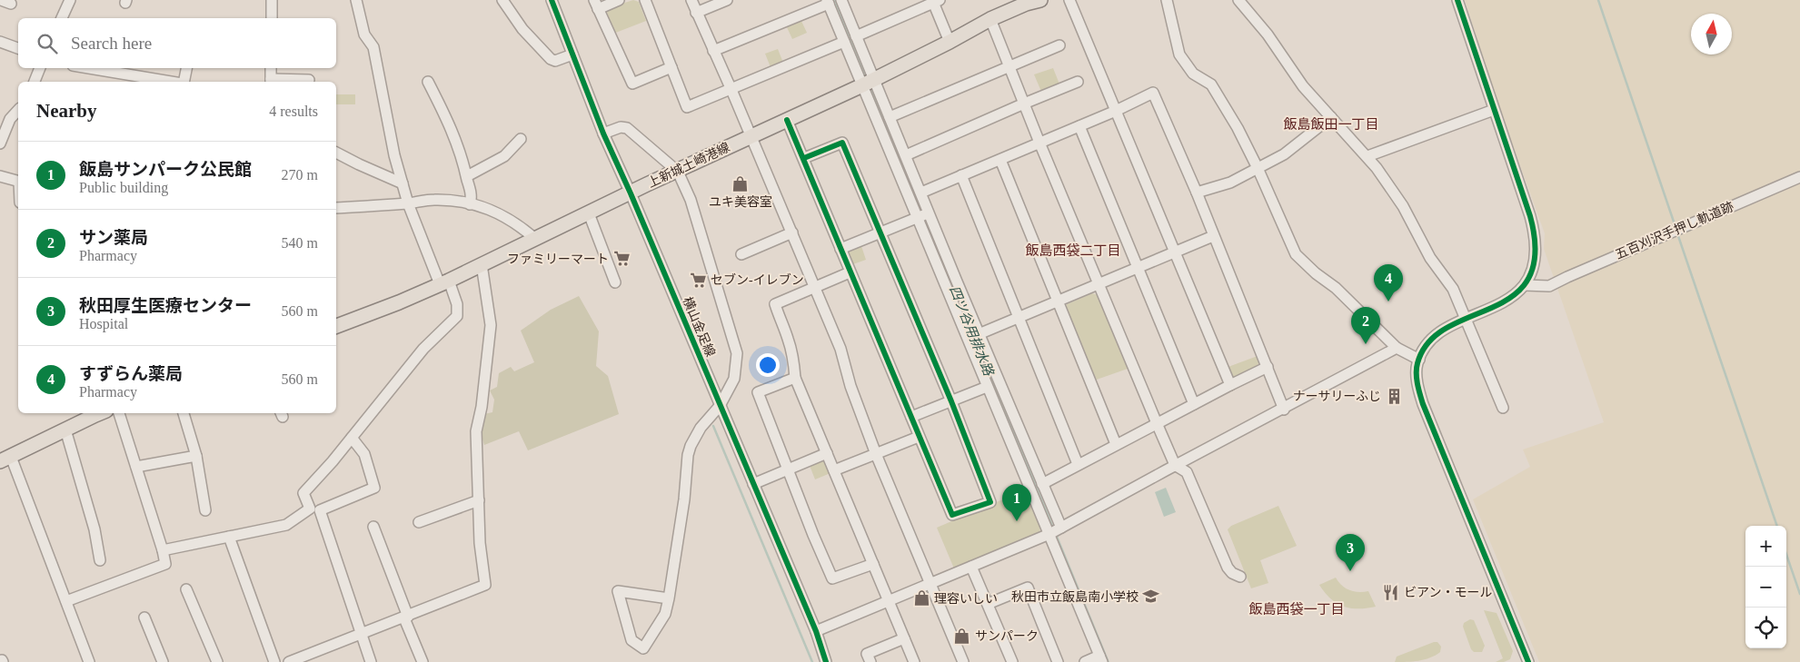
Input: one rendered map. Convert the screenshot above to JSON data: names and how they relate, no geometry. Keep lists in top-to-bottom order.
{
  "streets": {
    "main road": ["上新城土崎港線"],
    "street": ["五百刈沢手押し軌道跡", "横山金足線"]
  },
  "crossings": [
    ["上新城土崎港線", "横山金足線"]
  ],
  "districts": ["飯島飯田一丁目", "飯島西袋二丁目", "飯島西袋一丁目"],
  "water": ["四ツ谷用排水路"],
  "places": {
    "shop": ["ユキ美容室", "理容いしい", "サンパーク"],
    "supermarket": ["ファミリーマート", "セブン-イレブン"],
    "building": ["ナーサリーふじ"],
    "restaurant": ["ビアン・モール"],
    "school or university": ["秋田市立飯島南小学校"]
  },
  "north": "top",
  "page": {
    "search": "Search here",
    "heading": ["Nearby", "4 results"],
    "list": [
      {
        "mark": "1",
        "name": "飯島サンパーク公民館",
        "note": "Public building",
        "value": "270 m"
      },
      {
        "mark": "2",
        "name": "サン薬局",
        "note": "Pharmacy",
        "value": "540 m"
      },
      {
        "mark": "3",
        "name": "秋田厚生医療センター",
        "note": "Hospital",
        "value": "560 m"
      },
      {
        "mark": "4",
        "name": "すずらん薬局",
        "note": "Pharmacy",
        "value": "560 m"
      }
    ],
    "pins": [
      "4",
      "2",
      "1",
      "3"
    ],
    "map_buttons": ["+", "−"]
  }
}
